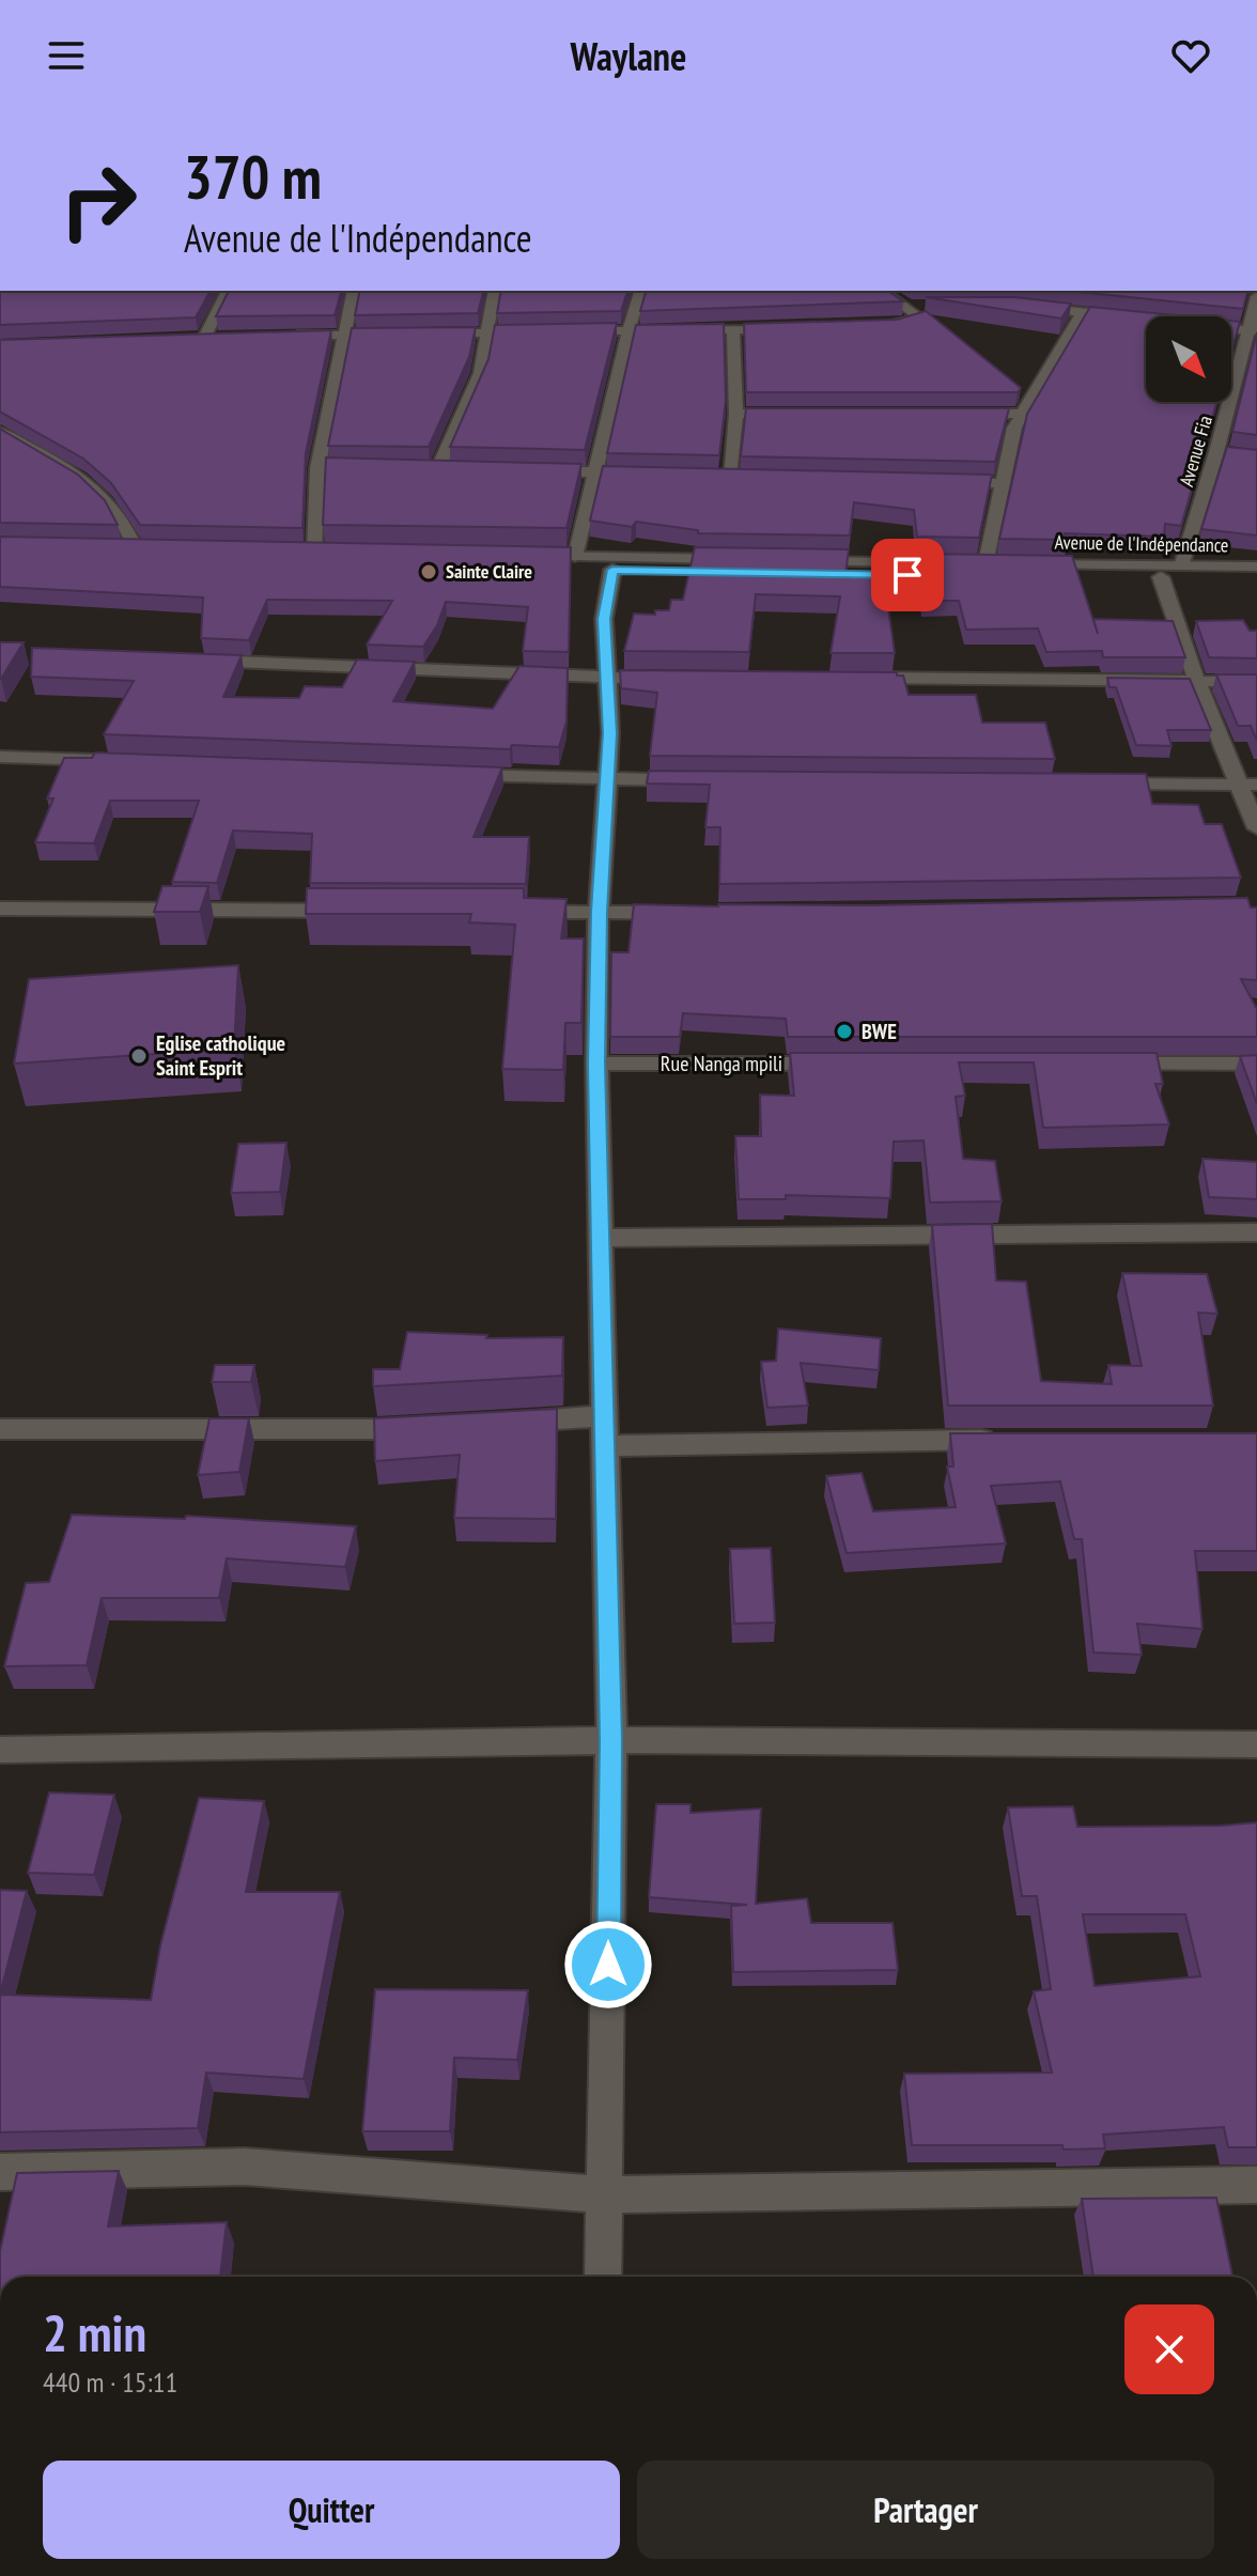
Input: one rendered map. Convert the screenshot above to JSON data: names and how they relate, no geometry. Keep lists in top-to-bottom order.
{
  "streets": {
    "street": ["Avenue Fia", "Avenue de l'Indépendance", "Rue Nanga mpili"]
  },
  "crossings": [
    ["Avenue Fia", "Avenue de l'Indépendance"]
  ],
  "places": ["Sainte Claire", "BWE", "Eglise catholique Saint Esprit"],
  "north": "bottom right",
  "page": {
    "header": "Waylane",
    "turn": ["370 m", "Avenue de l'Indépendance"],
    "heading": ["2 min", "440 m · 15:11"],
    "buttons": ["Quitter", "Partager"]
  }
}
